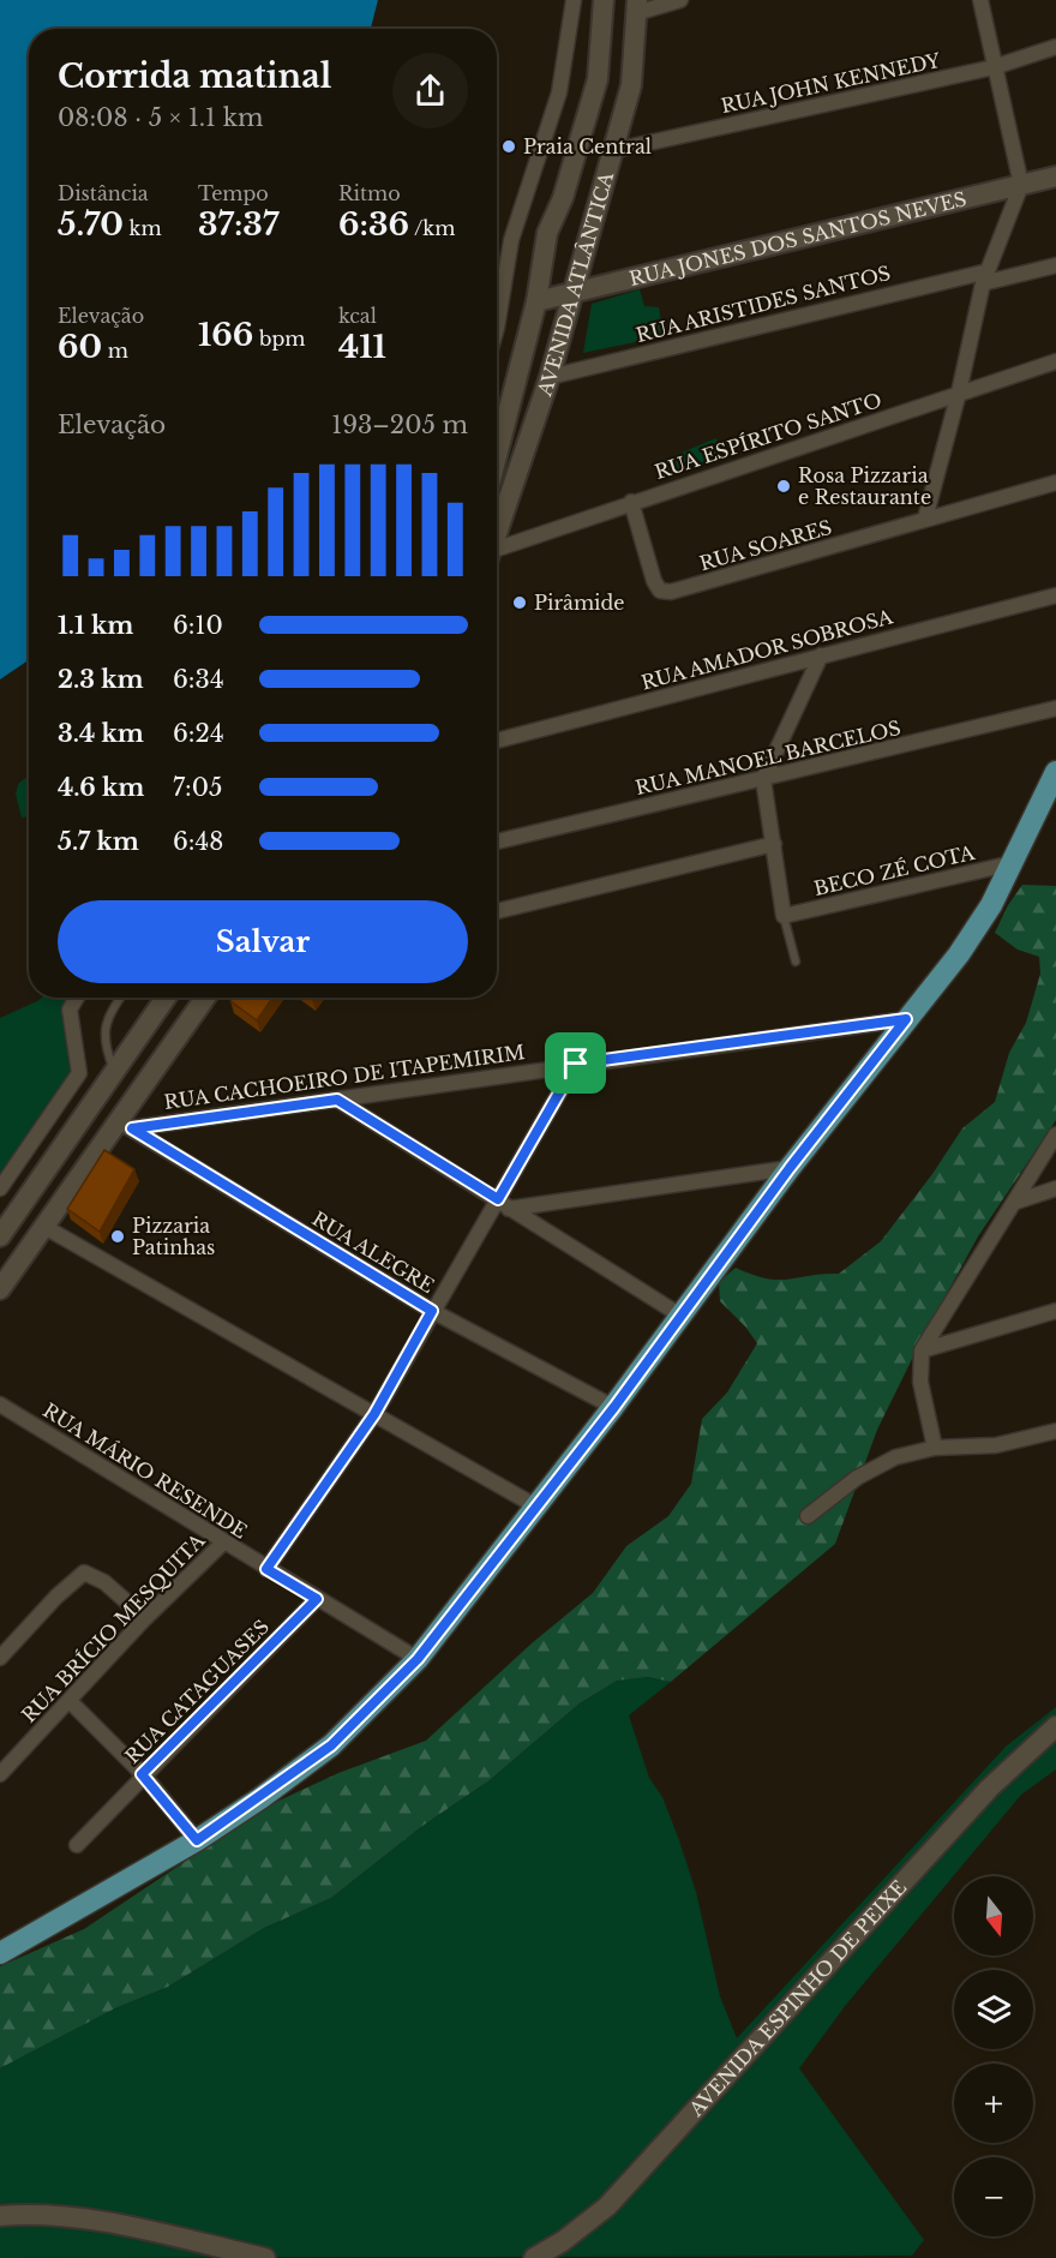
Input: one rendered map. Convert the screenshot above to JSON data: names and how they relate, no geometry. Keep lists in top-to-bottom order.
{
  "streets": {
    "street": [
      "RUA JOHN KENNEDY",
      "RUA JONES DOS SANTOS NEVES",
      "AVENIDA ATLÂNTICA",
      "RUA ARISTIDES SANTOS",
      "RUA ESPÍRITO SANTO",
      "RUA SOARES",
      "RUA AMADOR SOBROSA",
      "RUA MANOEL BARCELOS",
      "BECO ZÉ COTA",
      "RUA CACHOEIRO DE ITAPEMIRIM",
      "RUA ALEGRE",
      "RUA MÁRIO RESENDE",
      "RUA BRÍCIO MESQUITA",
      "RUA CATAGUASES",
      "AVENIDA ESPINHO DE PEIXE"
    ]
  },
  "crossings": [
    ["RUA JOHN KENNEDY", "AVENIDA ATLÂNTICA"],
    ["RUA JONES DOS SANTOS NEVES", "AVENIDA ATLÂNTICA"],
    ["AVENIDA ATLÂNTICA", "RUA ARISTIDES SANTOS"],
    ["RUA ESPÍRITO SANTO", "RUA SOARES"],
    ["RUA CACHOEIRO DE ITAPEMIRIM", "RUA ALEGRE"],
    ["RUA MÁRIO RESENDE", "RUA BRÍCIO MESQUITA"],
    ["RUA MÁRIO RESENDE", "RUA CATAGUASES"]
  ],
  "places": [
    "Praia Central",
    "Rosa Pizzaria e Restaurante",
    "Pirâmide",
    "Pizzaria Patinhas"
  ],
  "north": "bottom",
  "page": {
    "heading": ["Corrida matinal", "08:08 · 5 × 1.1 km"],
    "stats": [
      ["Distância", "5.70 km"],
      ["Tempo", "37:37"],
      ["Ritmo", "6:36 /km"],
      ["Elevação", "60 m"],
      ["166 bpm"],
      ["kcal", "411"]
    ],
    "chart": ["Elevação", "193–205 m"],
    "list": [
      {
        "name": "1.1 km",
        "note": "6:10"
      },
      {
        "name": "2.3 km",
        "note": "6:34"
      },
      {
        "name": "3.4 km",
        "note": "6:24"
      },
      {
        "name": "4.6 km",
        "note": "7:05"
      },
      {
        "name": "5.7 km",
        "note": "6:48"
      }
    ],
    "buttons": "Salvar",
    "map_buttons": ["+", "−"]
  }
}
